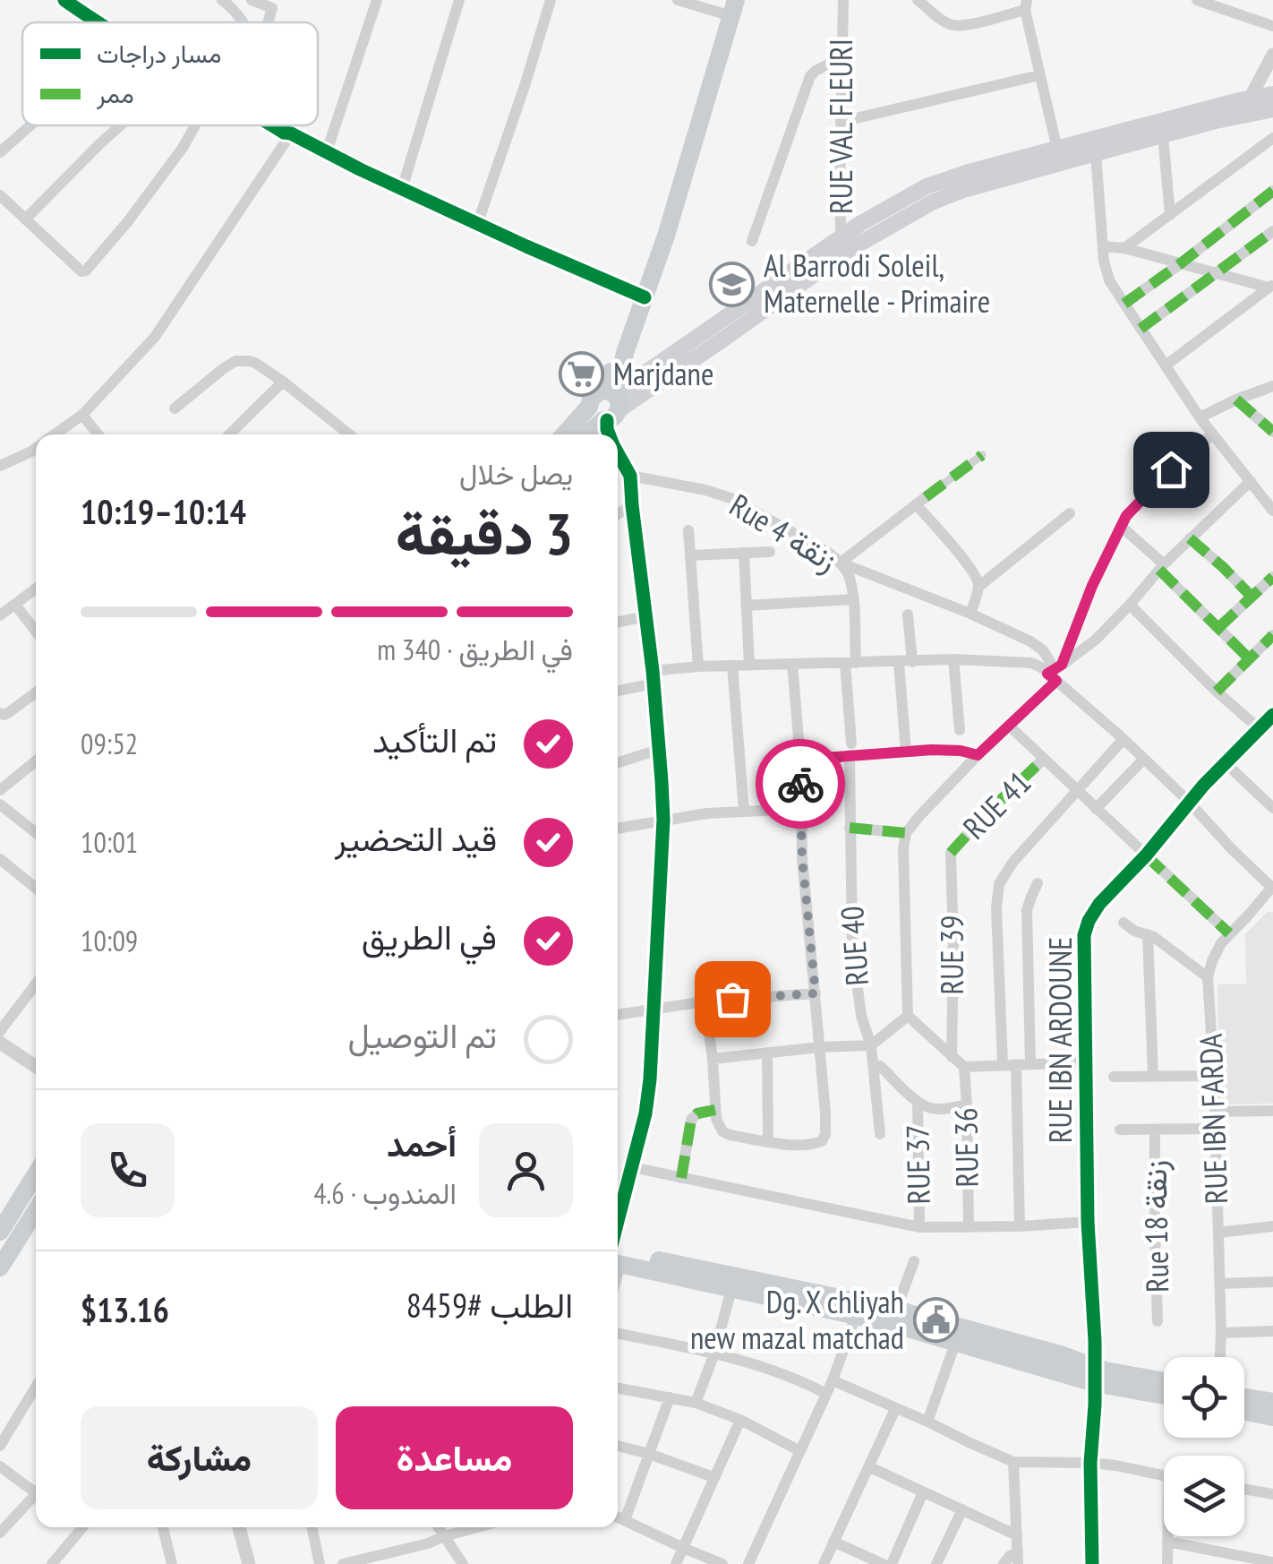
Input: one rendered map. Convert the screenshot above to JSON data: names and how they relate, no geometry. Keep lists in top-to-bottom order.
{
  "streets": {
    "street": [
      "RUE VAL FLEURI",
      "Rue 4 زنقة",
      "RUE 41",
      "RUE 40",
      "RUE 39",
      "RUE IBN ARDOUNE",
      "RUE IBN FARDA",
      "RUE 36",
      "RUE 37",
      "Rue 18 زنقة"
    ]
  },
  "crossings": [
    ["Rue 4 زنقة", "RUE 40"],
    ["RUE 41", "RUE 39"]
  ],
  "places": {
    "school or university": ["Al Barrodi Soleil, Maternelle - Primaire"],
    "supermarket": ["Marjdane"],
    "public building": ["Dg. X chliyah new mazal matchad"]
  },
  "legend": ["مسار دراجات", "ممر"],
  "page": {
    "heading": ["3 دقيقة", "يصل خلال", "10:14–10:19"],
    "panel": [
      "أحمد",
      "المندوب · 4.6",
      "الطلب #8459",
      "$13.16"
    ],
    "bar": "في الطريق · 340 m",
    "list": [
      ["تم التأكيد", "09:52"],
      ["قيد التحضير", "10:01"],
      ["في الطريق", "10:09"],
      "تم التوصيل"
    ],
    "buttons": ["مساعدة", "مشاركة"]
  }
}
